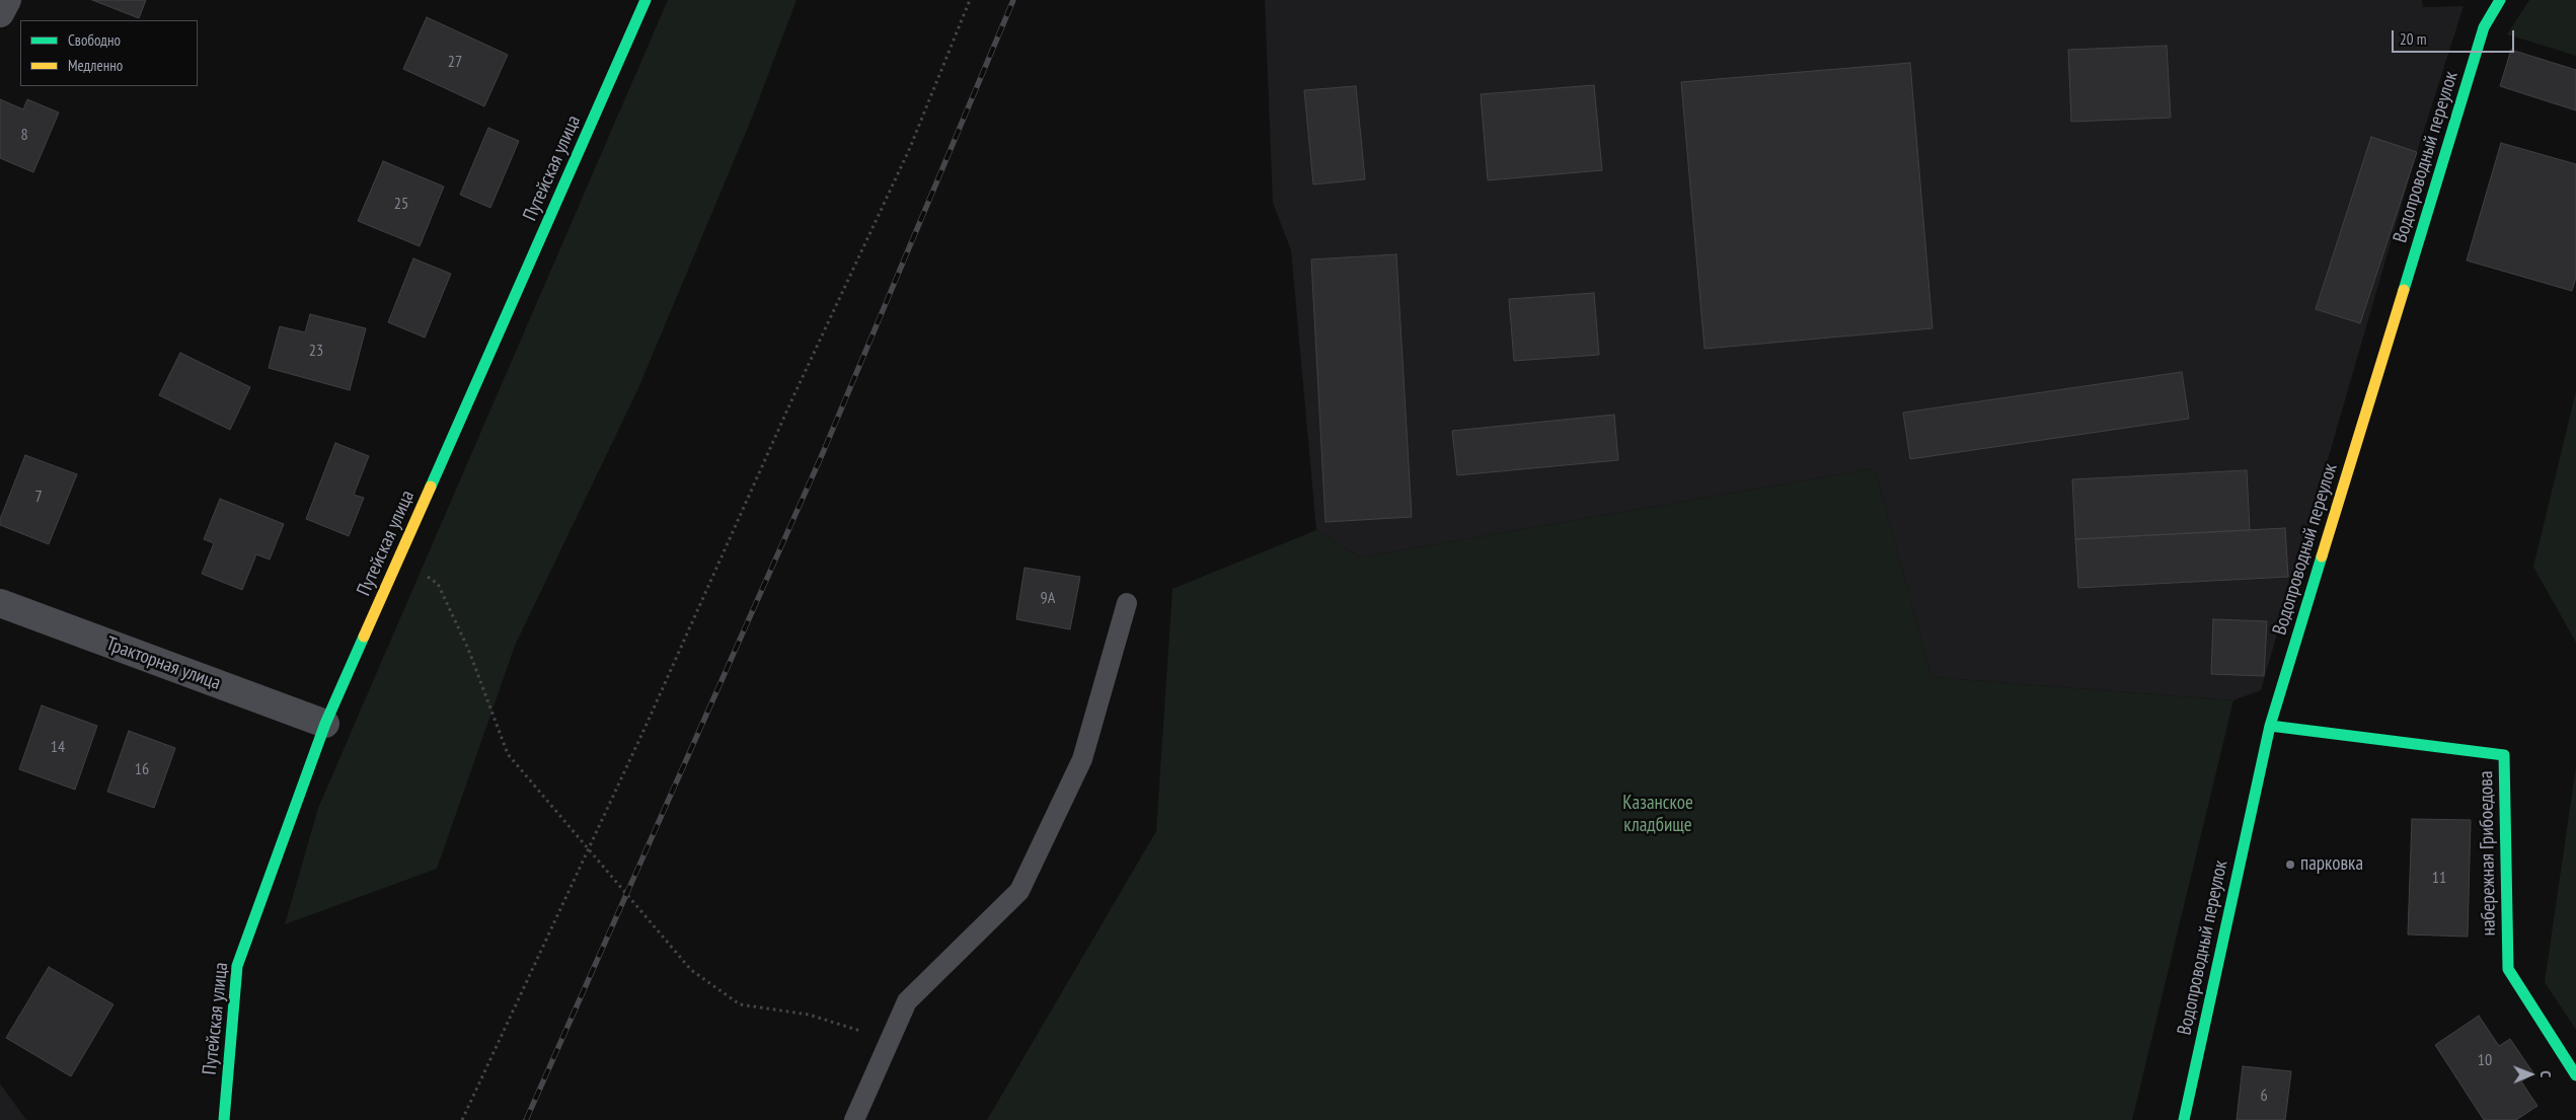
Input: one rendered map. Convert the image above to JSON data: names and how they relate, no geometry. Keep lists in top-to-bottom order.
{
  "streets": {
    "street": [
      "Водопроводный переулок",
      "Путейская улица",
      "Тракторная улица",
      "набережная Грибоедова"
    ]
  },
  "crossings": [
    ["Водопроводный переулок", "набережная Грибоедова"],
    ["Путейская улица", "Тракторная улица"]
  ],
  "parks": ["Казанское кладбище"],
  "places": ["парковка"],
  "house_numbers": [
    "27",
    "8",
    "25",
    "23",
    "7",
    "9А",
    "14",
    "16",
    "11",
    "10",
    "6"
  ],
  "legend": ["Свободно", "Медленно"],
  "scale_bar": "20 m",
  "north": "right"
}
